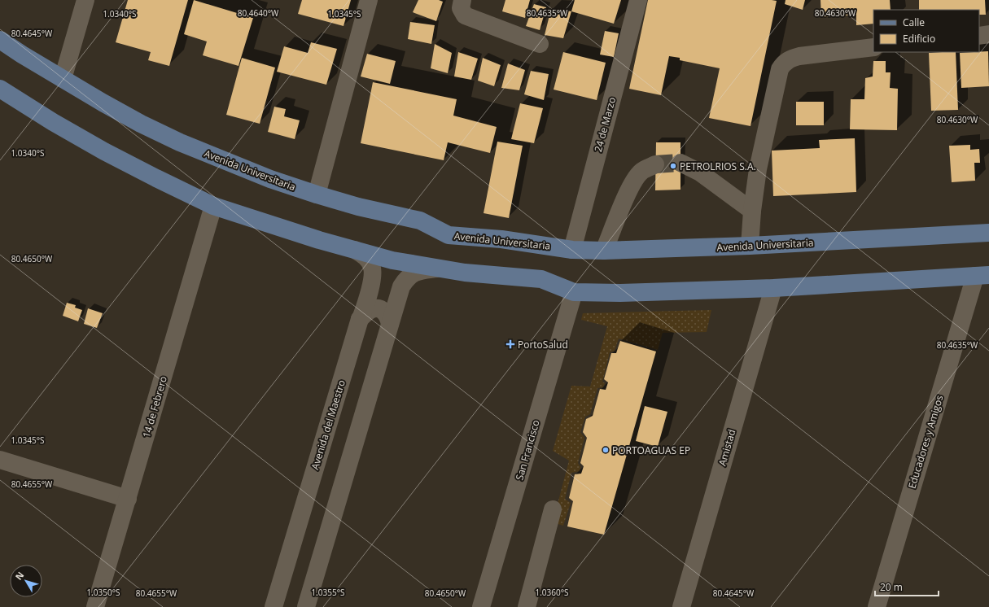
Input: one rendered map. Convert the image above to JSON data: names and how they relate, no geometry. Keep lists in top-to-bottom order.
{
  "streets": {
    "main road": ["Avenida Universitaria"],
    "street": [
      "24 de Marzo",
      "14 de Febrero",
      "Avenida del Maestro",
      "Educadores y Amigos",
      "Amistad",
      "San Francisco"
    ]
  },
  "crossings": [
    ["24 de Marzo", "Avenida Universitaria"]
  ],
  "places": {
    "other": ["PETROLRIOS S.A.", "PORTOAGUAS EP"],
    "health": ["PortoSalud"]
  },
  "legend": ["Calle", "Edificio"],
  "scale_bar": "20 m",
  "north": "top left",
  "coordinates": [
    "80.4640°W",
    "80.4635°W",
    "80.4630°W",
    "1.0340°S",
    "1.0345°S",
    "80.4645°W",
    "80.4650°W",
    "80.4655°W",
    "1.0350°S",
    "1.0355°S",
    "1.0360°S"
  ]
}
